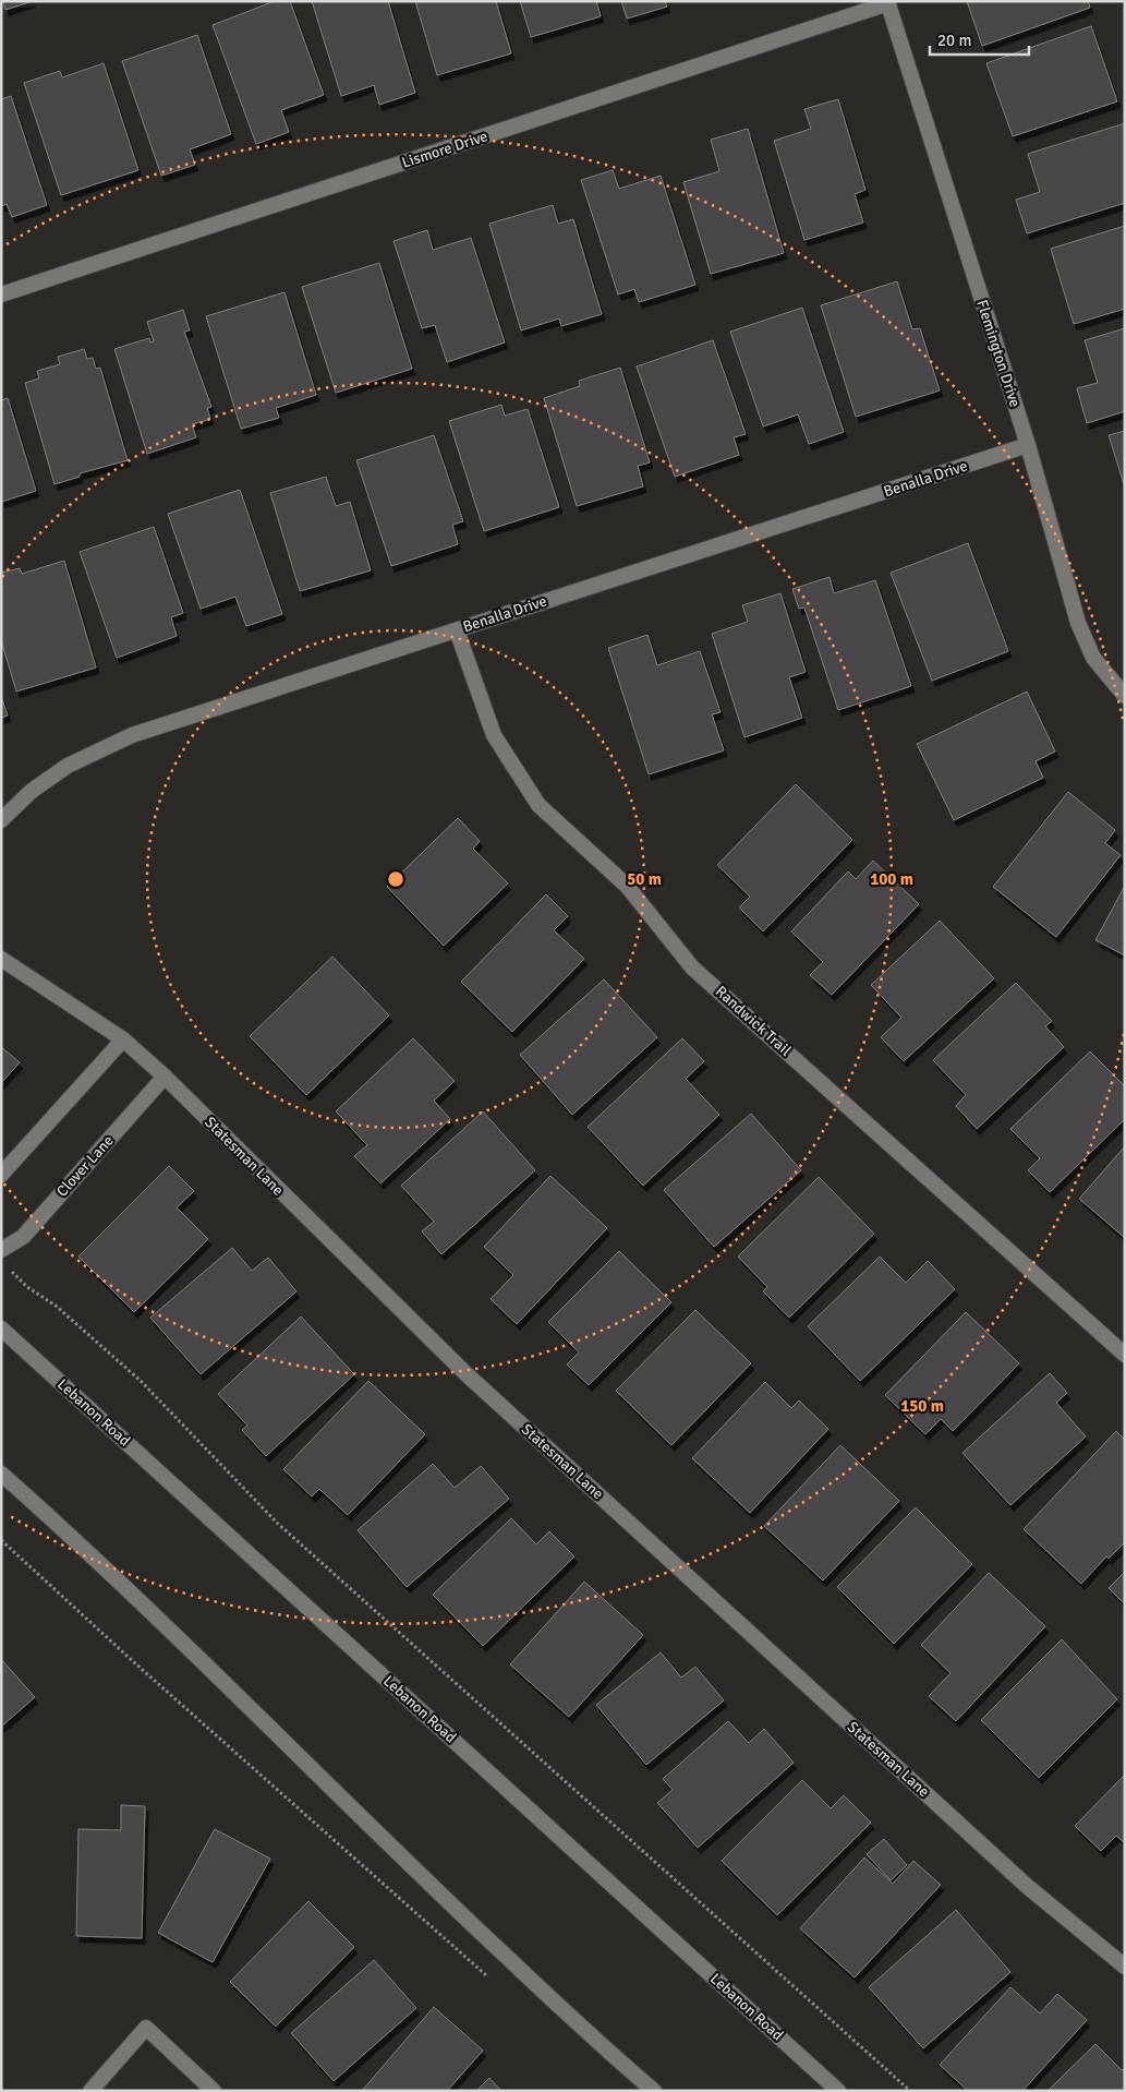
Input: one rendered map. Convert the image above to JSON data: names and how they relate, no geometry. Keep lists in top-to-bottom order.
{
  "streets": {
    "street": [
      "Lismore Drive",
      "Flemington Drive",
      "Benalla Drive",
      "Randwick Trail",
      "Statesman Lane",
      "Clover Lane",
      "Lebanon Road"
    ]
  },
  "crossings": [
    ["Lismore Drive", "Flemington Drive"],
    ["Flemington Drive", "Benalla Drive"],
    ["Benalla Drive", "Randwick Trail"],
    ["Statesman Lane", "Clover Lane"]
  ],
  "scale_bar": "20 m",
  "rings": ["50 m", "100 m", "150 m"]
}
